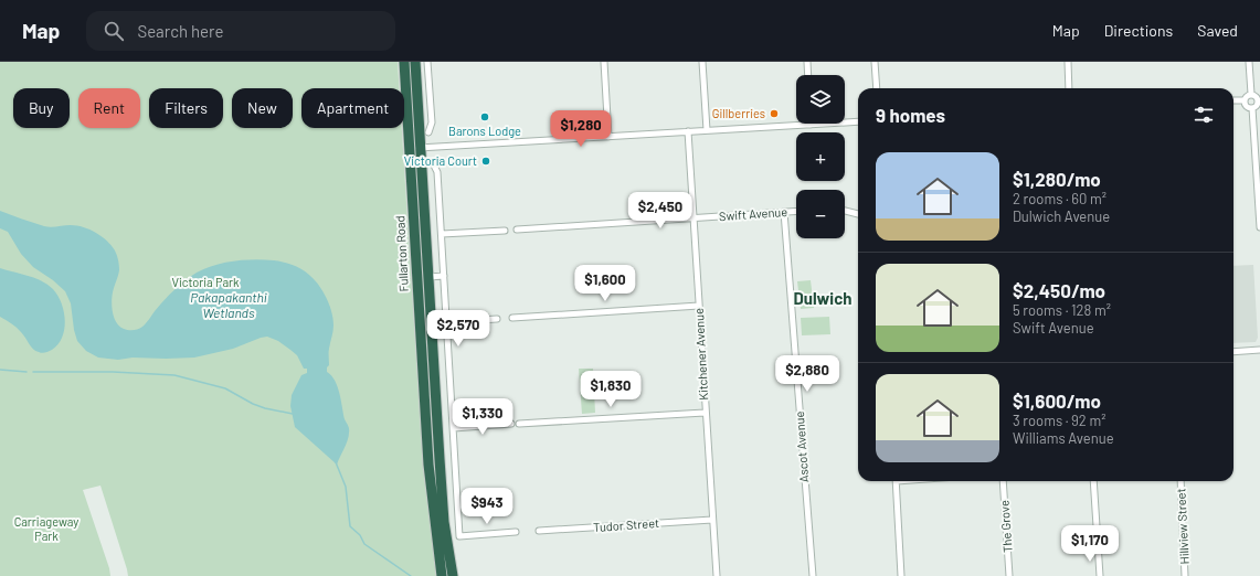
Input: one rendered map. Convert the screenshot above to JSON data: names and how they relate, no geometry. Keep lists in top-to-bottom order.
{
  "streets": {
    "highway": ["Fullarton Road"],
    "street": [
      "Swift Avenue",
      "Kitchener Avenue",
      "Ascot Avenue",
      "Tudor Street",
      "The Grove",
      "Hillview Street"
    ]
  },
  "crossings": [
    ["Swift Avenue", "Kitchener Avenue"],
    ["Swift Avenue", "Ascot Avenue"],
    ["Kitchener Avenue", "Tudor Street"]
  ],
  "districts": ["Dulwich"],
  "water": ["Pakapakanthi Wetlands"],
  "parks": ["Victoria Park", "Carriageway Park"],
  "places": ["Gillberries", "Barons Lodge", "Victoria Court"],
  "page": {
    "header": "Map",
    "search": "Search here",
    "nav": ["Map", "Directions", "Saved"],
    "map_buttons": ["+", "−"],
    "chip": [
      "Buy",
      "Rent",
      "Filters",
      "New",
      "Apartment"
    ],
    "heading": "9 homes",
    "price": [
      "$1,280",
      "$2,450",
      "$1,600",
      "$2,570",
      "$2,880",
      "$1,830",
      "$1,330",
      "$943",
      "$1,170"
    ],
    "list": [
      {
        "name": "$1,280/mo",
        "note": "2 rooms · 60 m² · Dulwich Avenue"
      },
      {
        "name": "$2,450/mo",
        "note": "5 rooms · 128 m² · Swift Avenue"
      },
      {
        "name": "$1,600/mo",
        "note": "3 rooms · 92 m² · Williams Avenue"
      }
    ]
  }
}
